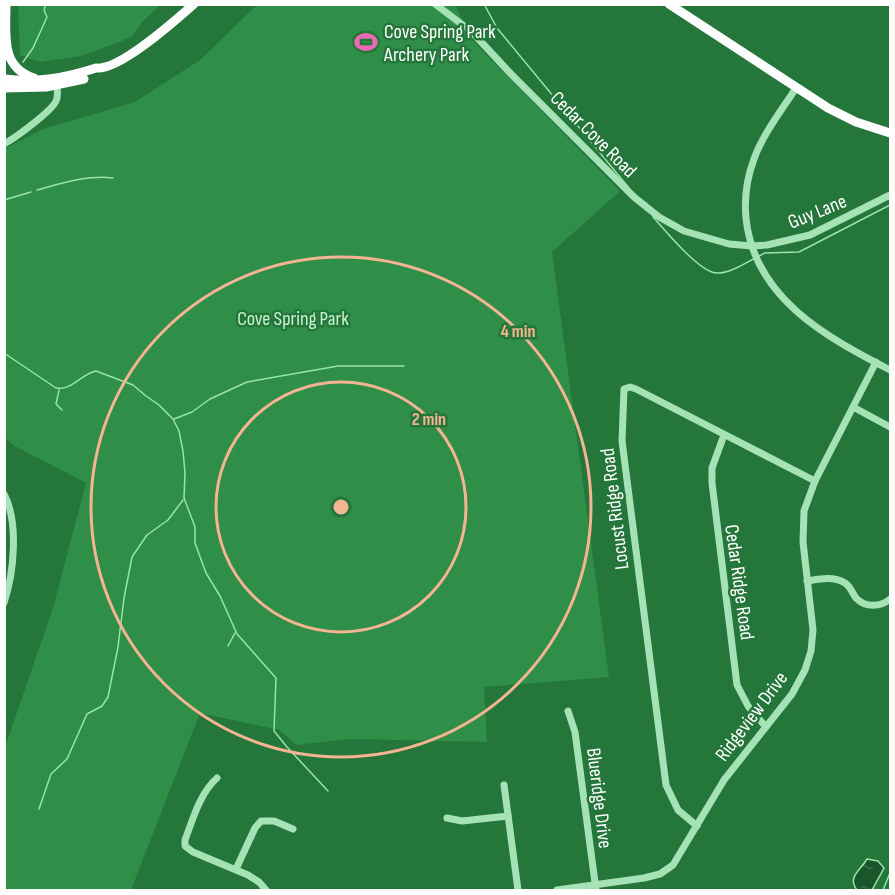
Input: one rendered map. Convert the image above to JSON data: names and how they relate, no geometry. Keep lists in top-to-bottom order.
{
  "streets": {
    "street": [
      "Cedar Cove Road",
      "Guy Lane",
      "Locust Ridge Road",
      "Cedar Ridge Road",
      "Ridgeview Drive",
      "Blueridge Drive"
    ]
  },
  "crossings": [
    ["Cedar Cove Road", "Guy Lane"],
    ["Locust Ridge Road", "Cedar Ridge Road"],
    ["Locust Ridge Road", "Ridgeview Drive"],
    ["Cedar Ridge Road", "Ridgeview Drive"],
    ["Ridgeview Drive", "Blueridge Drive"]
  ],
  "parks": ["Cove Spring Park"],
  "places": {
    "sports": ["Cove Spring Park Archery Park"]
  },
  "rings": ["4 min", "2 min"]
}
